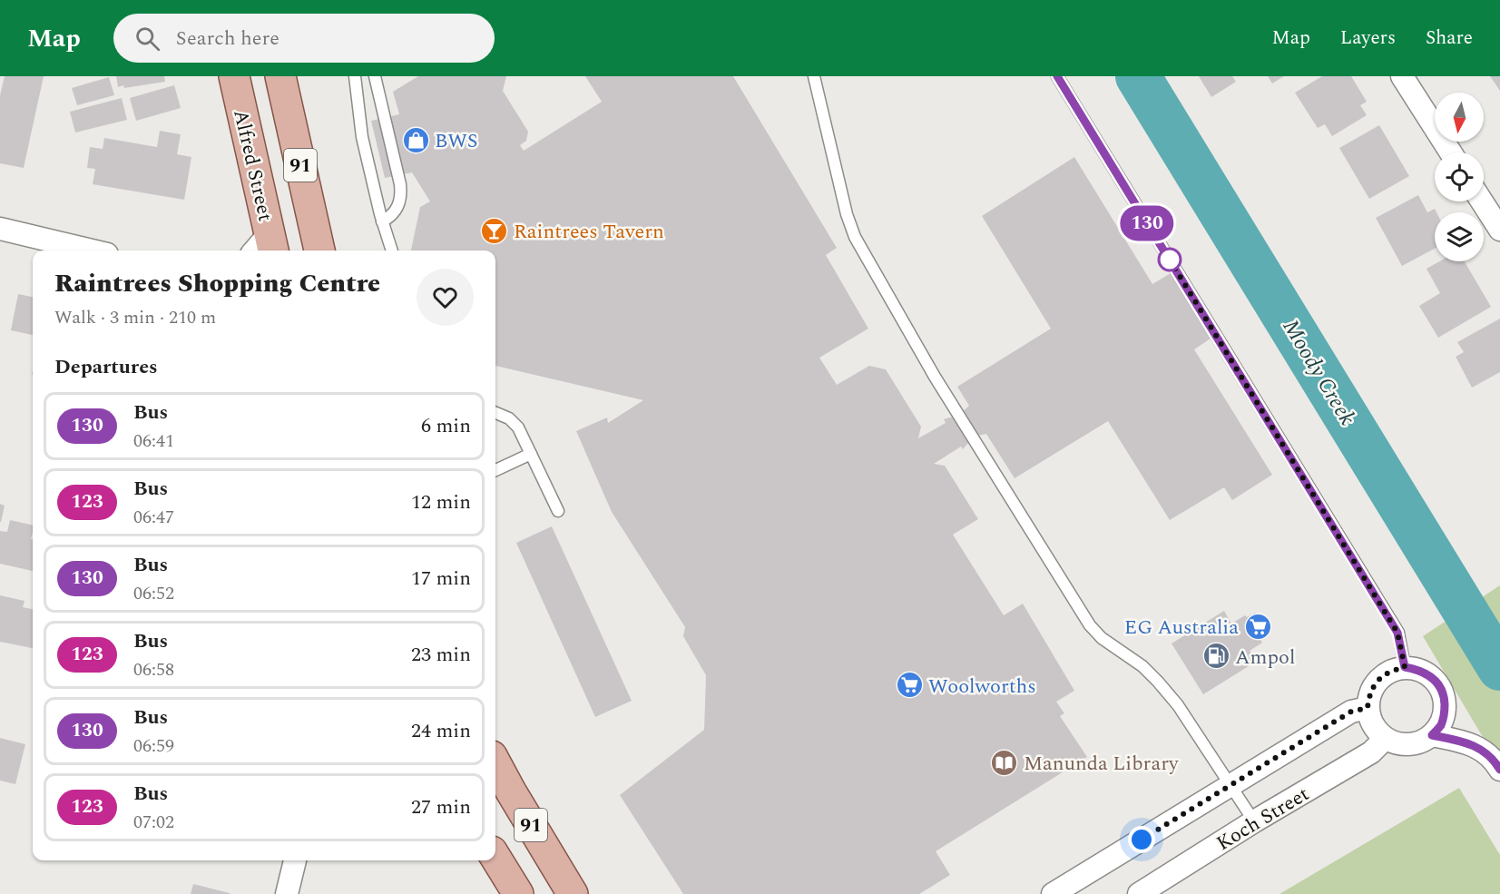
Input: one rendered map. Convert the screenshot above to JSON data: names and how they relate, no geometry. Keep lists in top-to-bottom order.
{
  "streets": {
    "main road": ["Alfred Street", "91"],
    "street": ["Koch Street"]
  },
  "water": ["Moody Creek"],
  "places": {
    "shop": ["BWS"],
    "bar": ["Raintrees Tavern"],
    "supermarket": ["EG Australia", "Woolworths"],
    "fuel station": ["Ampol"],
    "library": ["Manunda Library"]
  },
  "lines": ["bus line 130"],
  "north": "bottom",
  "page": {
    "header": "Map",
    "search": "Search here",
    "nav": ["Map", "Layers", "Share"],
    "on_map": "130",
    "heading": [
      ["Raintrees Shopping Centre", "Walk · 3 min · 210 m"],
      "Departures"
    ],
    "list": [
      {
        "mark": "130",
        "name": "Bus",
        "note": "06:41",
        "value": "6 min"
      },
      {
        "mark": "123",
        "name": "Bus",
        "note": "06:47",
        "value": "12 min"
      },
      {
        "mark": "130",
        "name": "Bus",
        "note": "06:52",
        "value": "17 min"
      },
      {
        "mark": "123",
        "name": "Bus",
        "note": "06:58",
        "value": "23 min"
      },
      {
        "mark": "130",
        "name": "Bus",
        "note": "06:59",
        "value": "24 min"
      },
      {
        "mark": "123",
        "name": "Bus",
        "note": "07:02",
        "value": "27 min"
      }
    ]
  }
}
